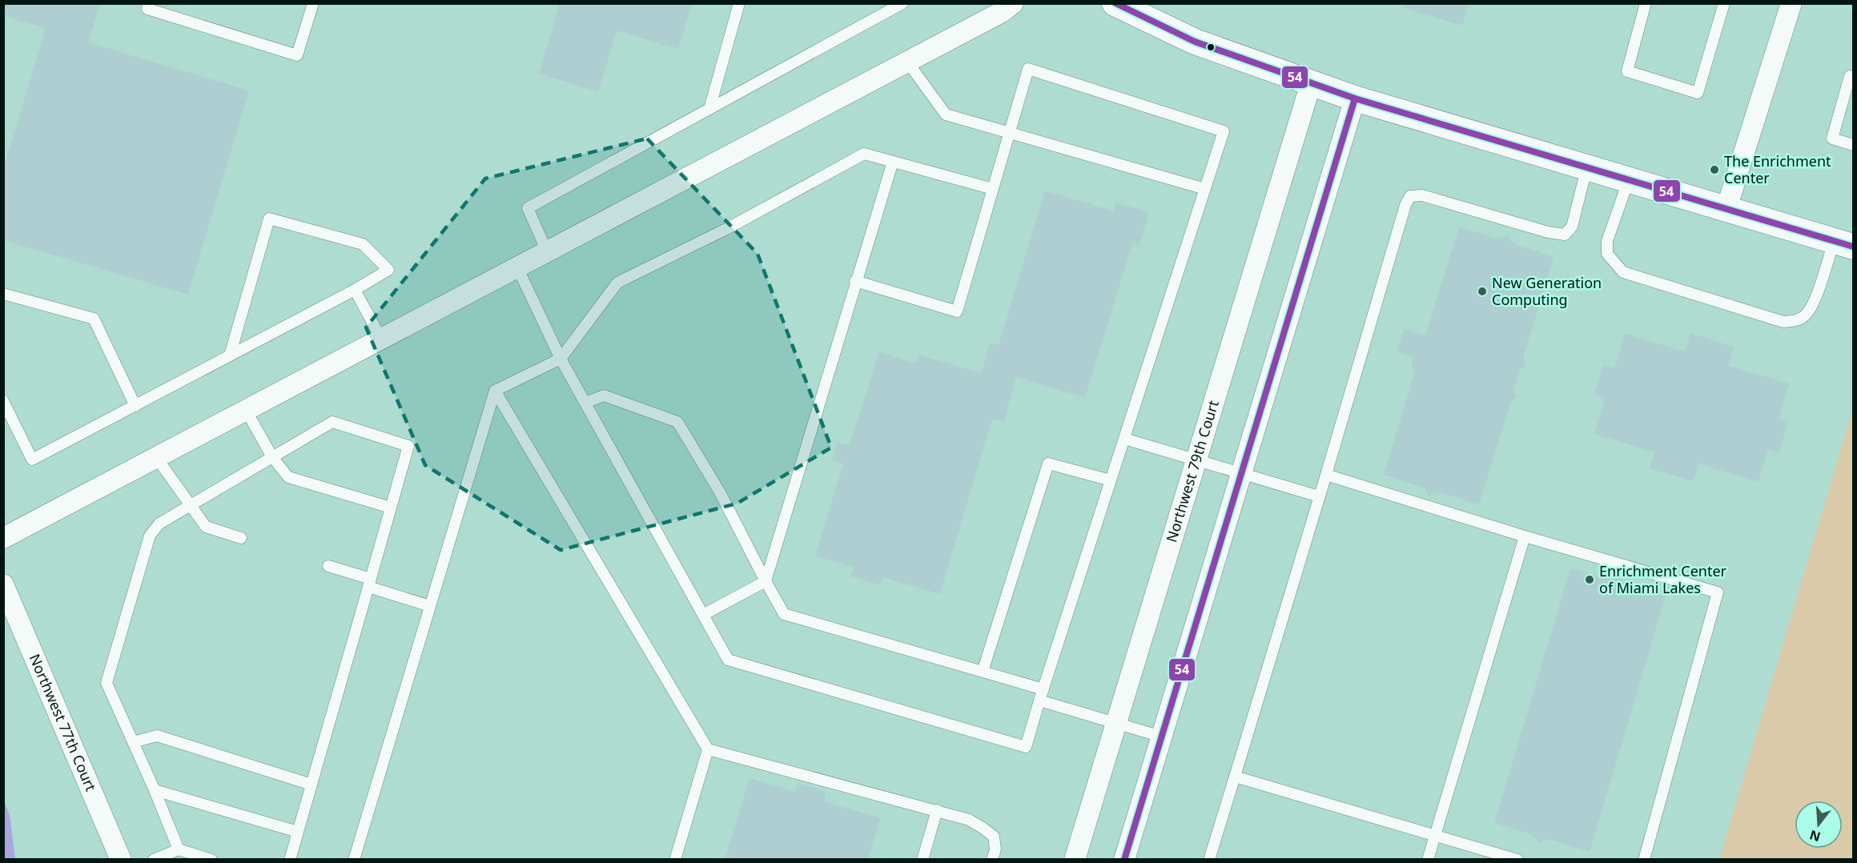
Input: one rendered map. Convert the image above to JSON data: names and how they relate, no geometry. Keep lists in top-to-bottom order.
{
  "streets": {
    "street": ["Northwest 79th Court", "Northwest 77th Court"]
  },
  "places": ["The Enrichment Center", "New Generation Computing", "Enrichment Center of Miami Lakes"],
  "lines": ["transit line 54"],
  "north": "bottom"
}
